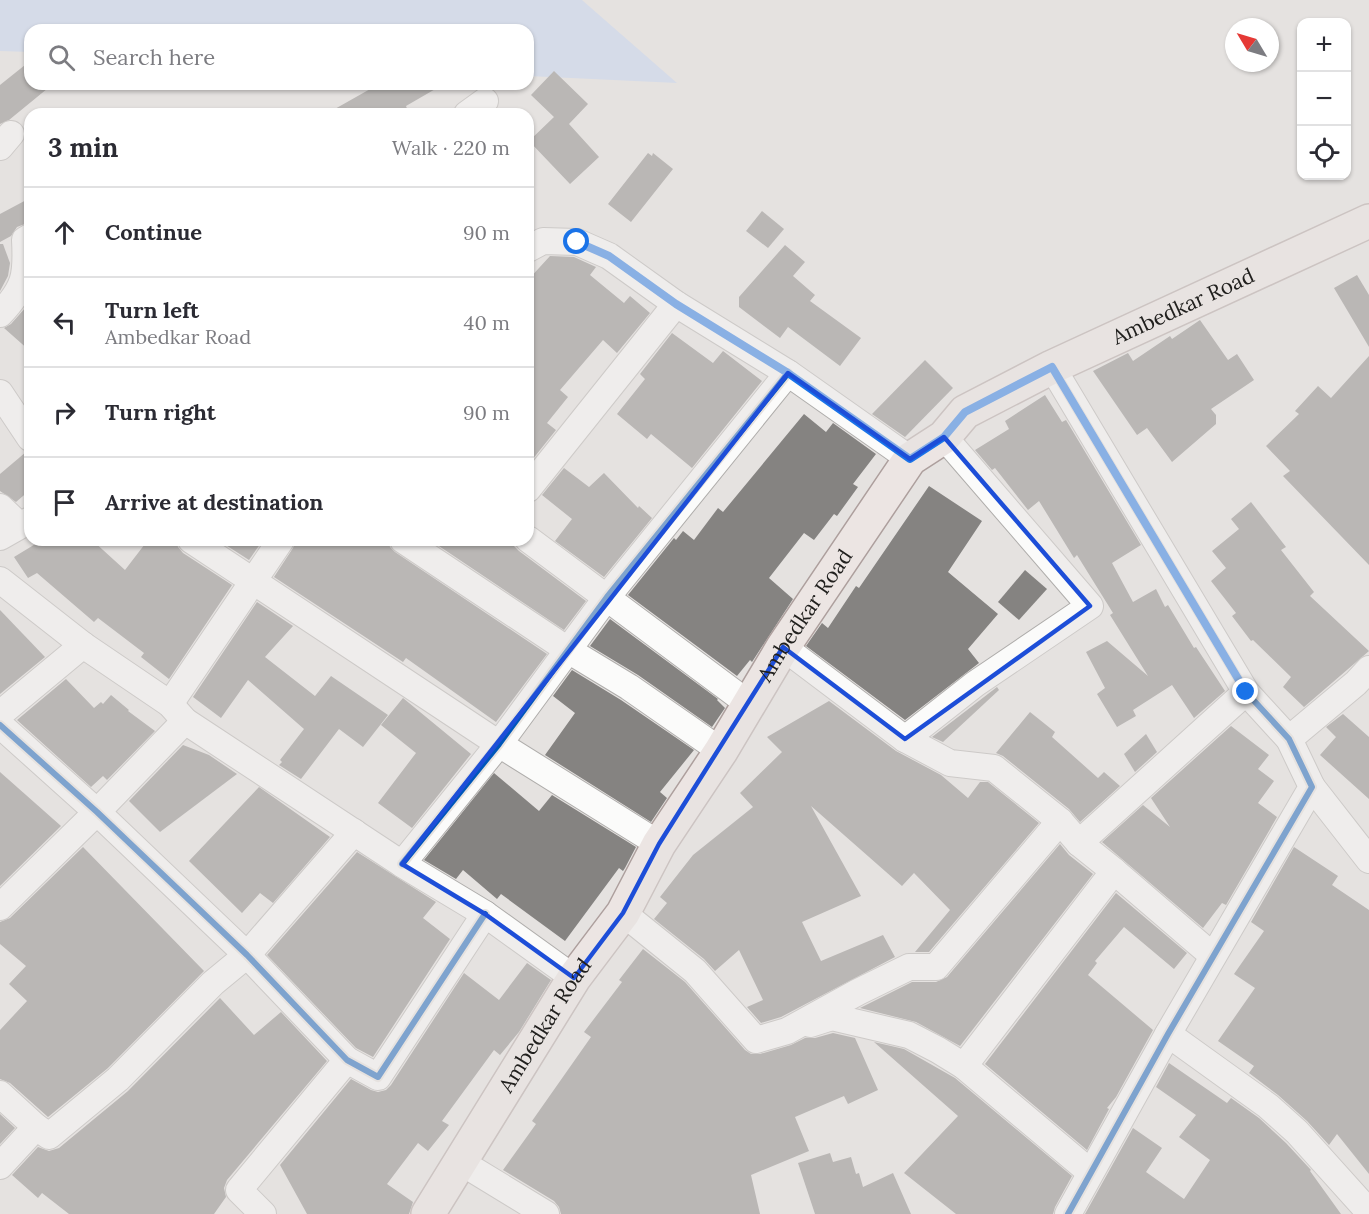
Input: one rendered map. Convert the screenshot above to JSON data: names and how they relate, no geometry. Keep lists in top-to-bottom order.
{
  "streets": {
    "main road": ["Ambedkar Road"]
  },
  "north": "top left",
  "page": {
    "map_buttons": ["+", "−"],
    "search": "Search here",
    "heading": ["3 min", "Walk · 220 m"],
    "list": [
      ["Continue", "90 m"],
      ["Turn left", "Ambedkar Road", "40 m"],
      ["Turn right", "90 m"],
      "Arrive at destination"
    ]
  }
}
